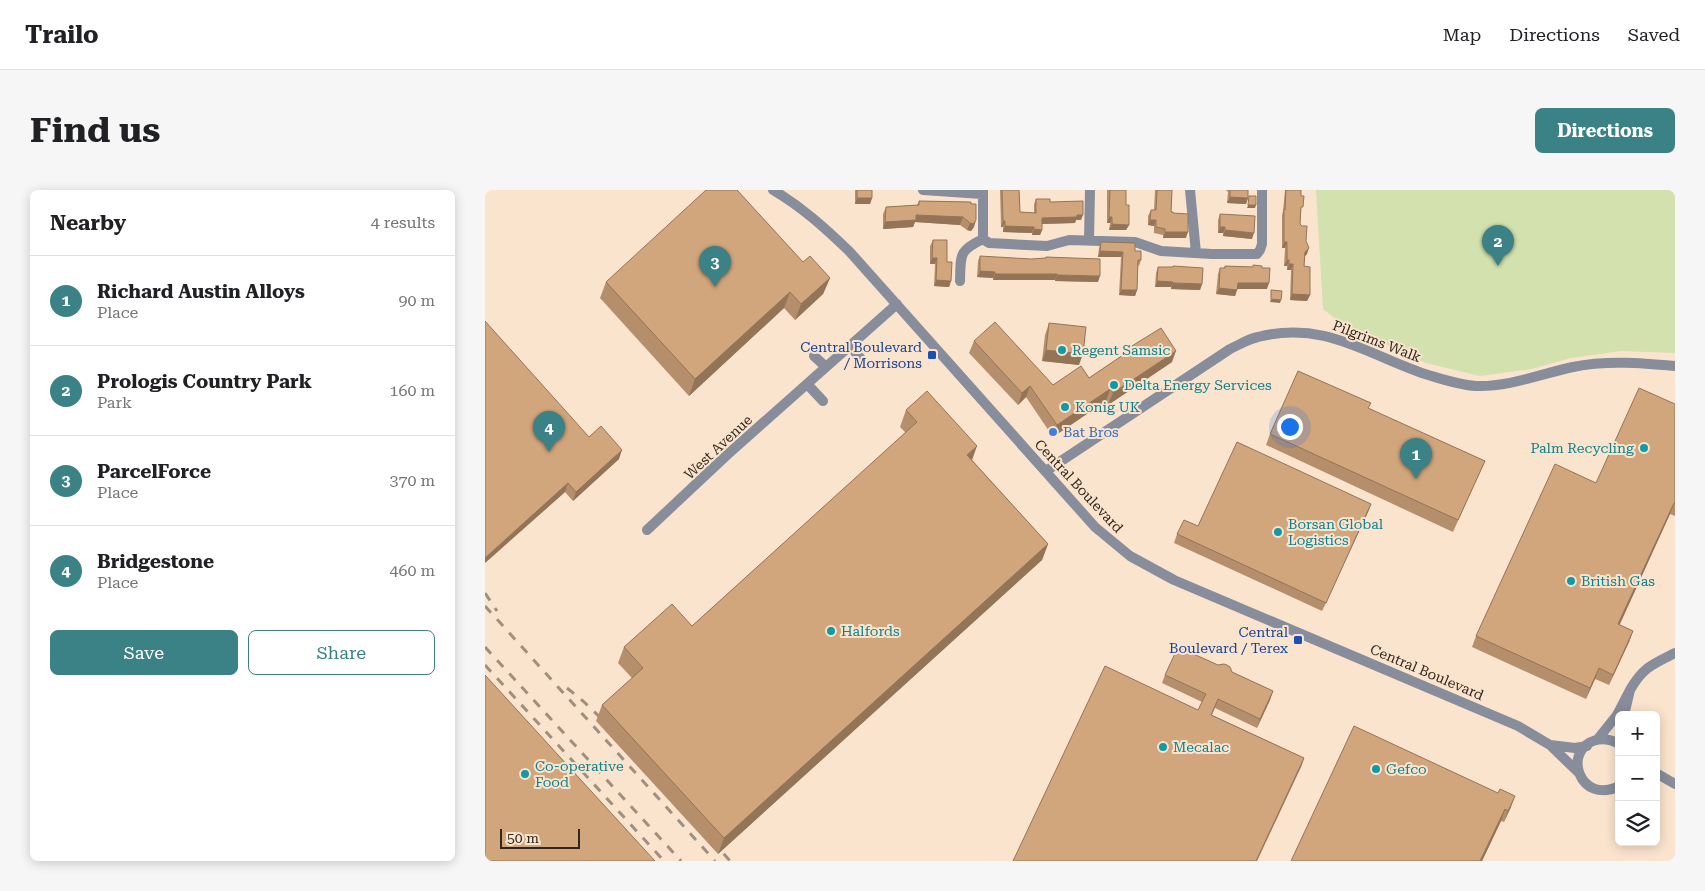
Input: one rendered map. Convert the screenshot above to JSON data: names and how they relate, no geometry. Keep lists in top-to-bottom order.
{
  "streets": {
    "street": ["Pilgrims Walk", "West Avenue", "Central Boulevard"]
  },
  "crossings": [
    ["Pilgrims Walk", "Central Boulevard"],
    ["West Avenue", "Central Boulevard"]
  ],
  "places": {
    "other": [
      "Regent Samsic",
      "Delta Energy Services",
      "Konig UK",
      "Bat Bros",
      "Palm Recycling",
      "Borsan Global Logistics",
      "British Gas",
      "Halfords",
      "Mecalac",
      "Gefco",
      "Co-operative Food"
    ],
    "transit": ["Central Boulevard / Morrisons", "Central Boulevard / Terex"]
  },
  "scale_bar": "50 m",
  "page": {
    "header": "Trailo",
    "nav": ["Map", "Directions", "Saved"],
    "buttons": [
      "Directions",
      ["Save", "Share"]
    ],
    "title": "Find us",
    "heading": ["Nearby", "4 results"],
    "pins": [
      "2",
      "3",
      "4",
      "1"
    ],
    "list": [
      {
        "mark": "1",
        "name": "Richard Austin Alloys",
        "note": "Place",
        "value": "90 m"
      },
      {
        "mark": "2",
        "name": "Prologis Country Park",
        "note": "Park",
        "value": "160 m"
      },
      {
        "mark": "3",
        "name": "ParcelForce",
        "note": "Place",
        "value": "370 m"
      },
      {
        "mark": "4",
        "name": "Bridgestone",
        "note": "Place",
        "value": "460 m"
      }
    ],
    "map_buttons": ["+", "−"],
    "scale": "50 m"
  }
}
